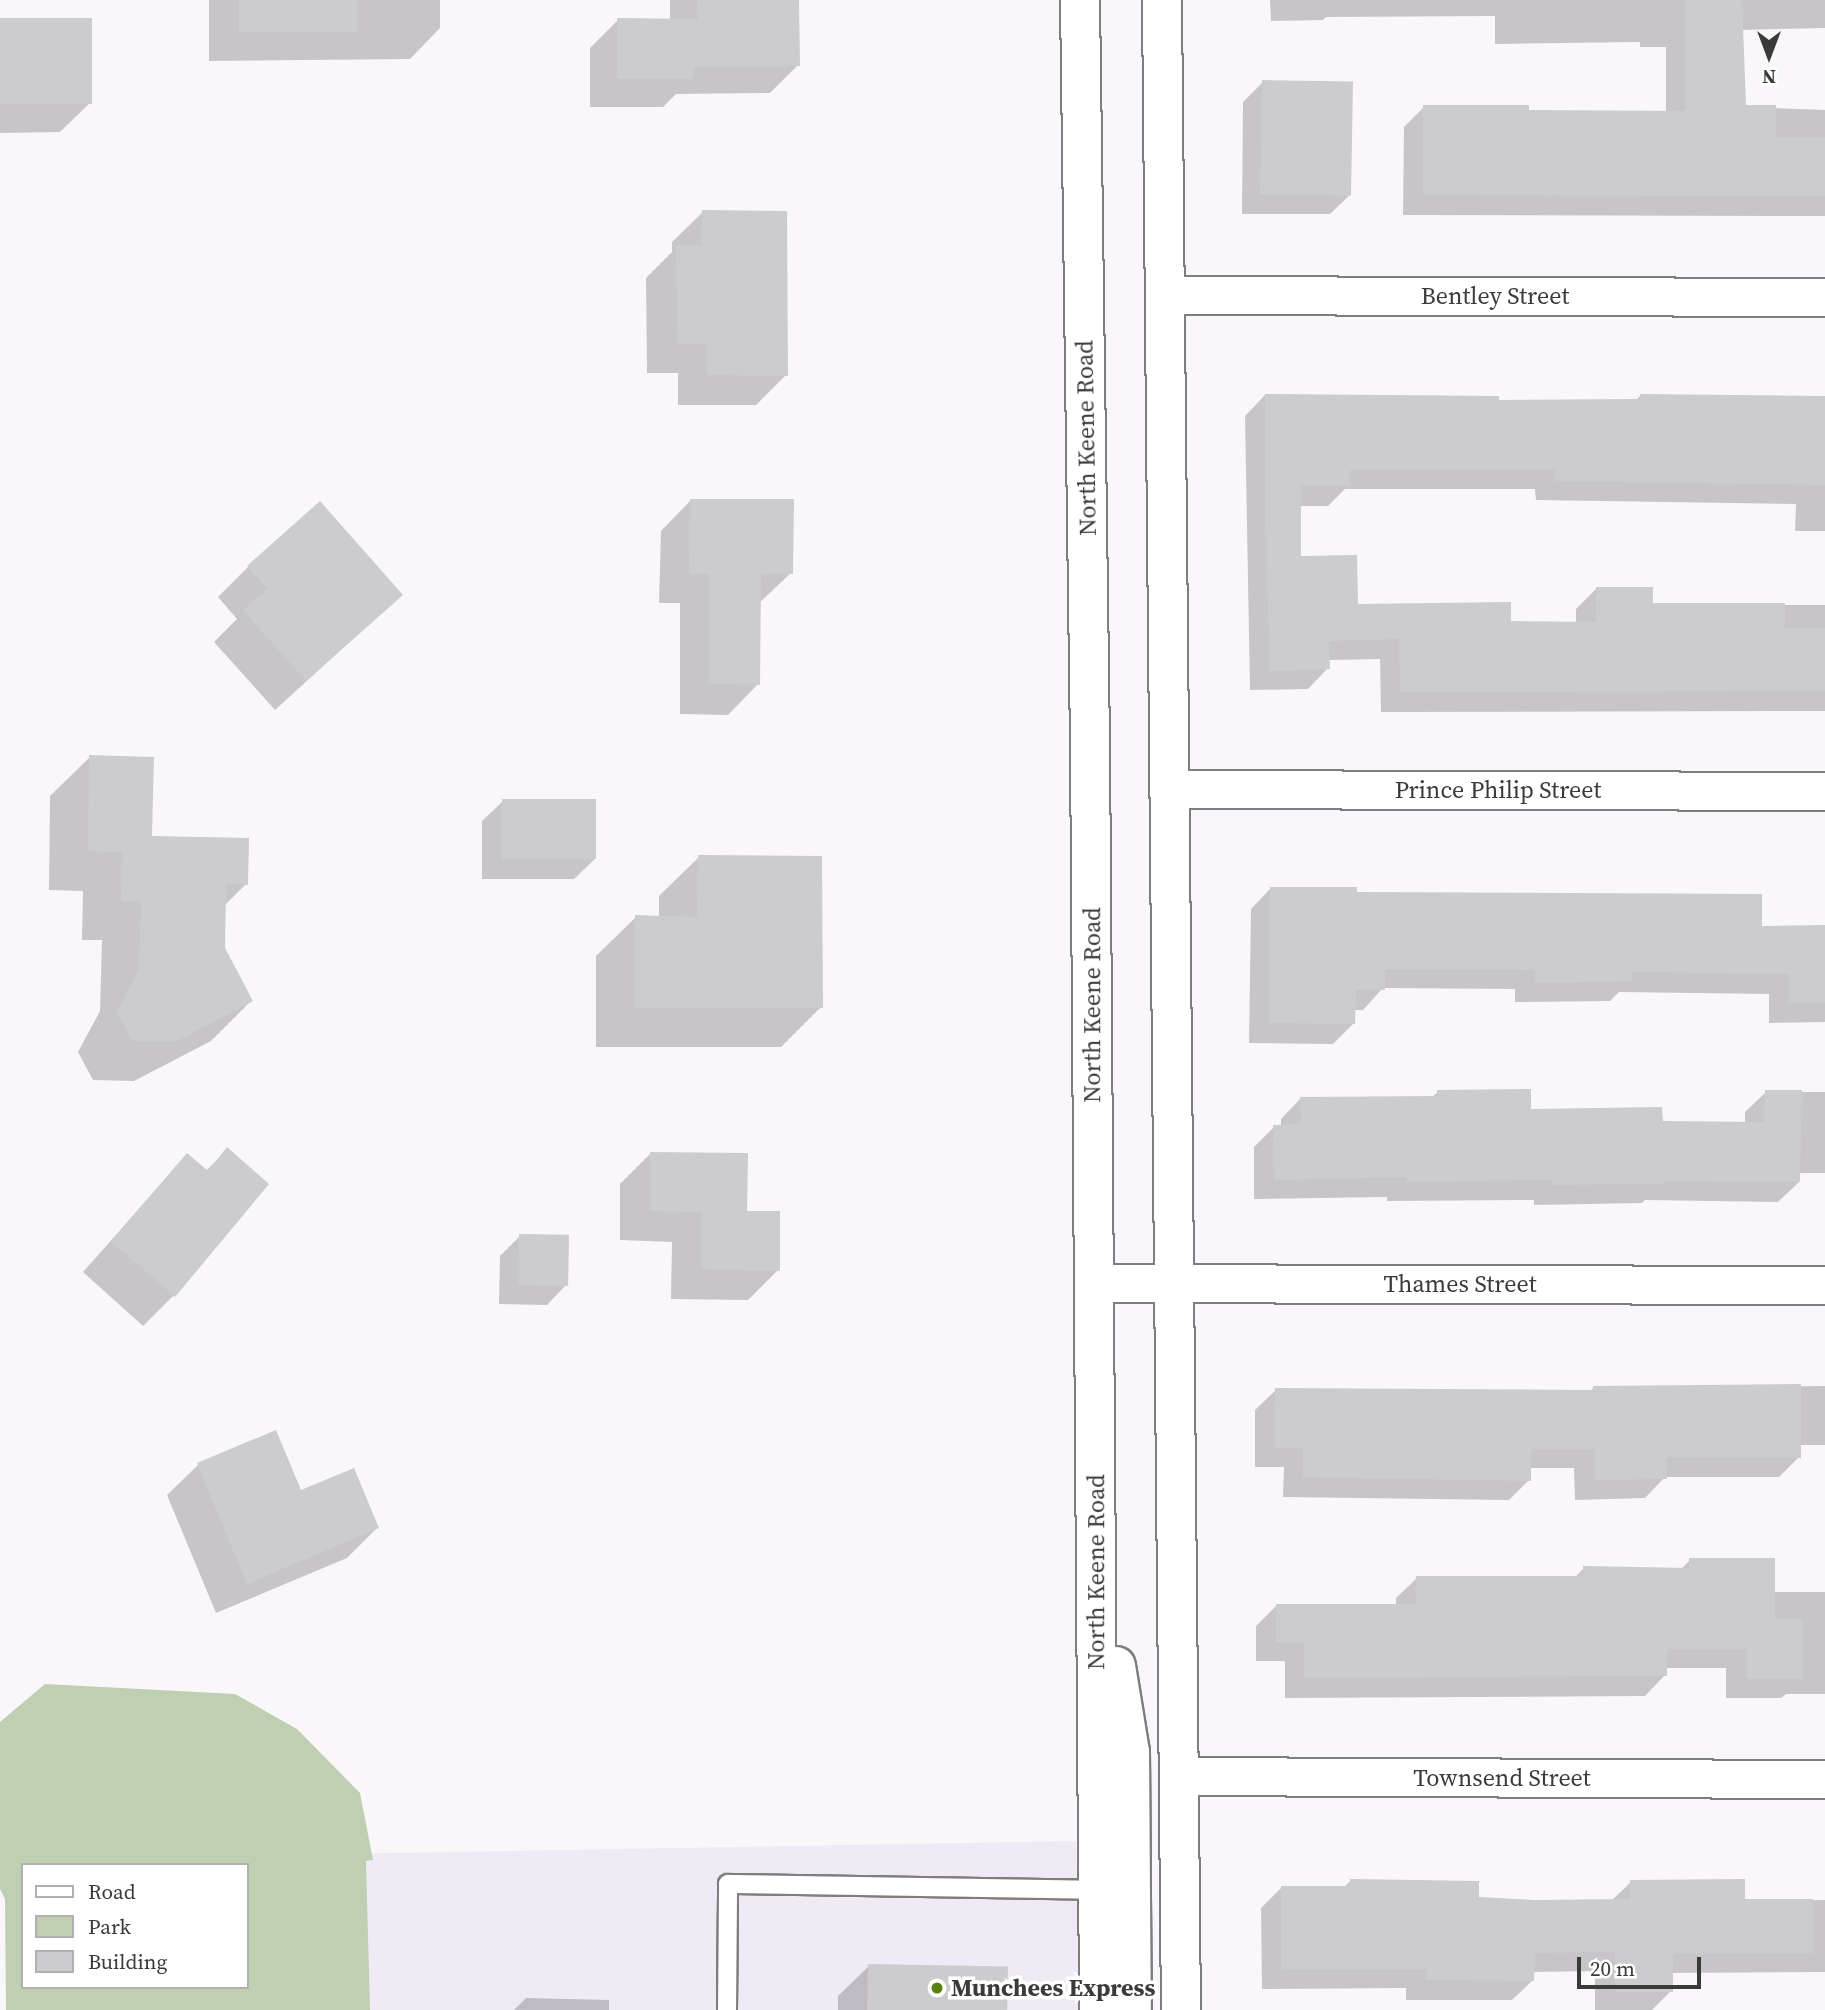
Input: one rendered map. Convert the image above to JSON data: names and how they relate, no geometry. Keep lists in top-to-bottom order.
{
  "streets": {
    "main road": ["North Keene Road"],
    "street": [
      "Bentley Street",
      "Prince Philip Street",
      "Thames Street",
      "Townsend Street"
    ]
  },
  "crossings": [
    ["North Keene Road", "Thames Street"]
  ],
  "places": ["Munchees Express"],
  "legend": ["Road", "Park", "Building"],
  "scale_bar": "20 m",
  "north": "bottom"
}
